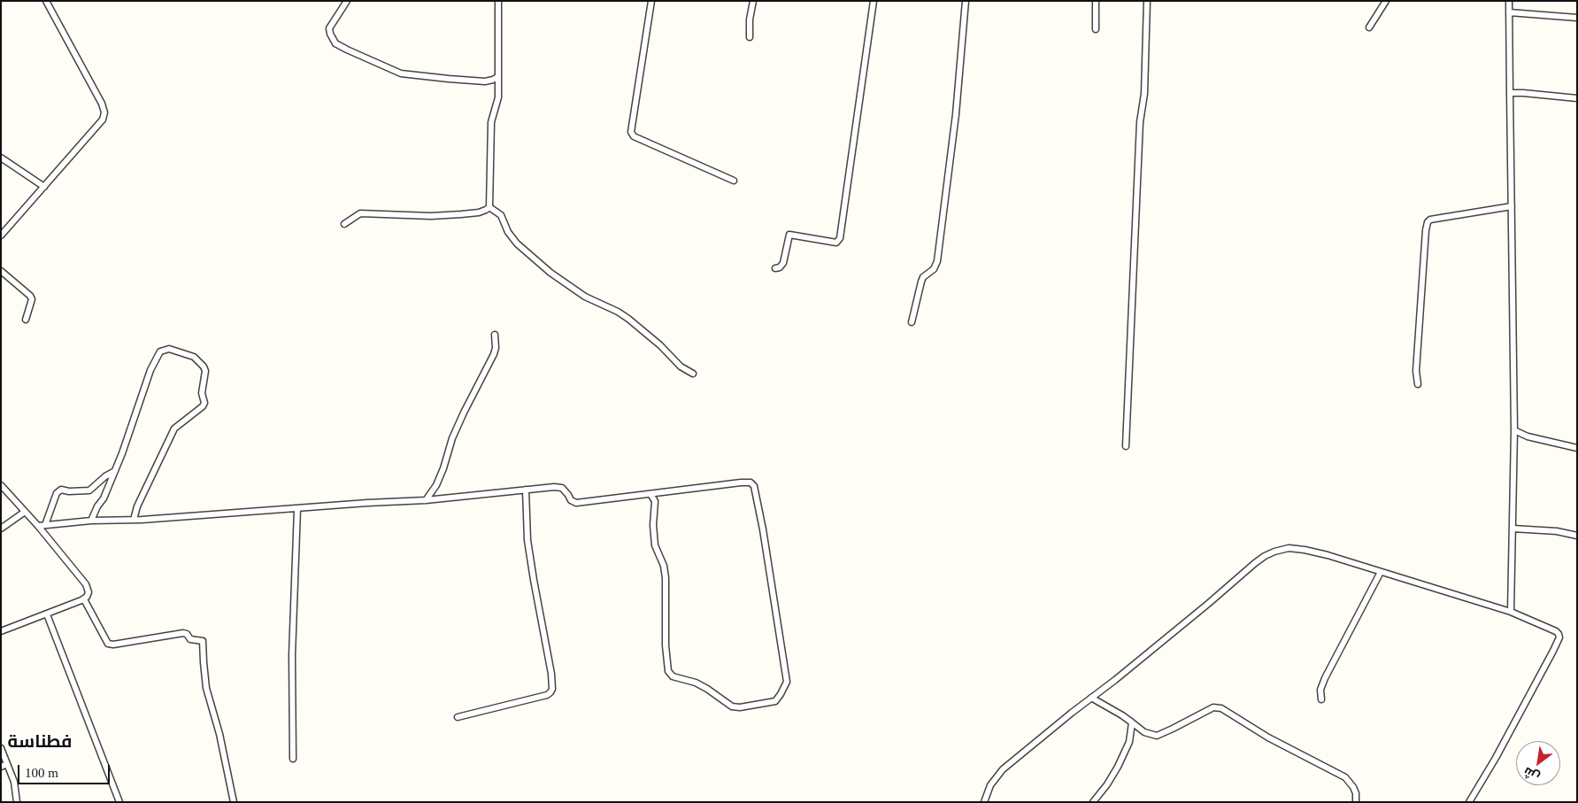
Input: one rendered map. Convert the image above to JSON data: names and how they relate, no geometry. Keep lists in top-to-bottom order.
{
  "districts": ["فطناسة"],
  "scale_bar": "100 m",
  "north": "bottom left"
}
